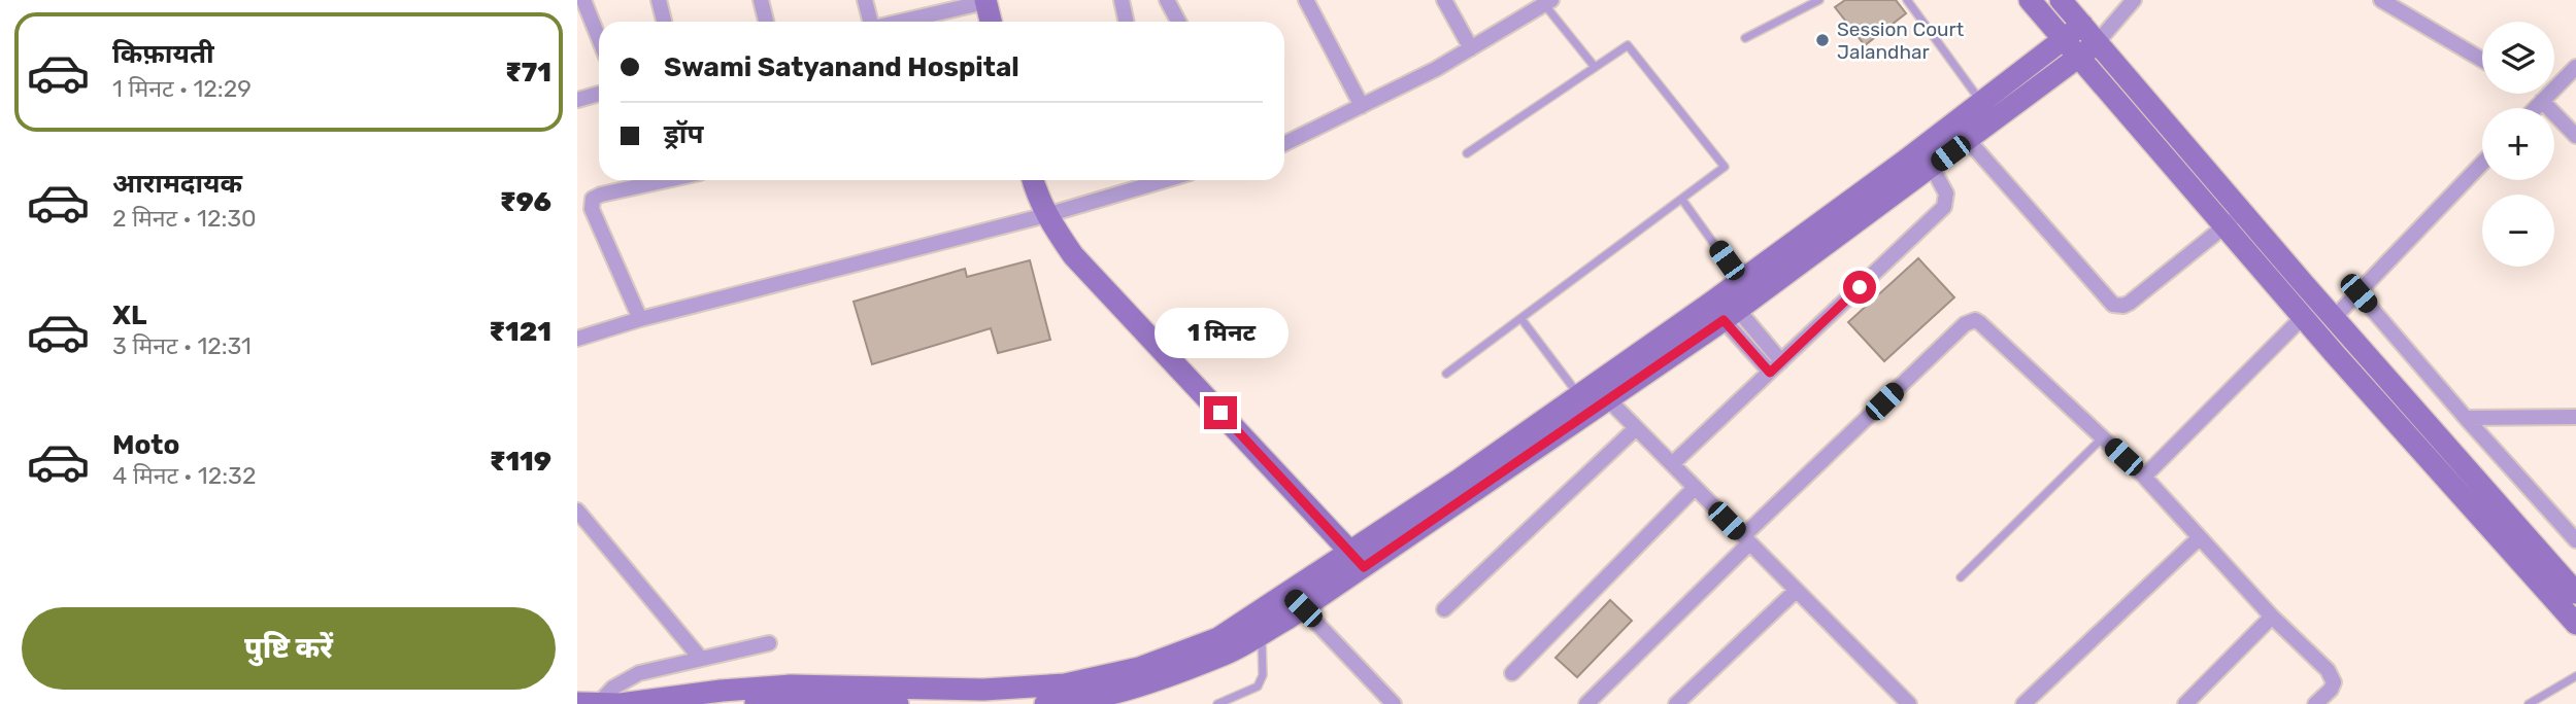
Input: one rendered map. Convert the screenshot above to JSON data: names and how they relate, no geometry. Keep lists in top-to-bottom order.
{
  "places": ["Session Court Jalandhar"],
  "page": {
    "list": [
      {
        "name": "किफ़ायती",
        "note": "1 मिनट · 12:29",
        "value": "₹71"
      },
      {
        "name": "आरामदायक",
        "note": "2 मिनट · 12:30",
        "value": "₹96"
      },
      {
        "name": "XL",
        "note": "3 मिनट · 12:31",
        "value": "₹121"
      },
      {
        "name": "Moto",
        "note": "4 मिनट · 12:32",
        "value": "₹119"
      }
    ],
    "map_buttons": ["+", "−"],
    "banner": ["Swami Satyanand Hospital", "ड्रॉप"],
    "bubble": "1 मिनट",
    "buttons": "पुष्टि करें"
  }
}
